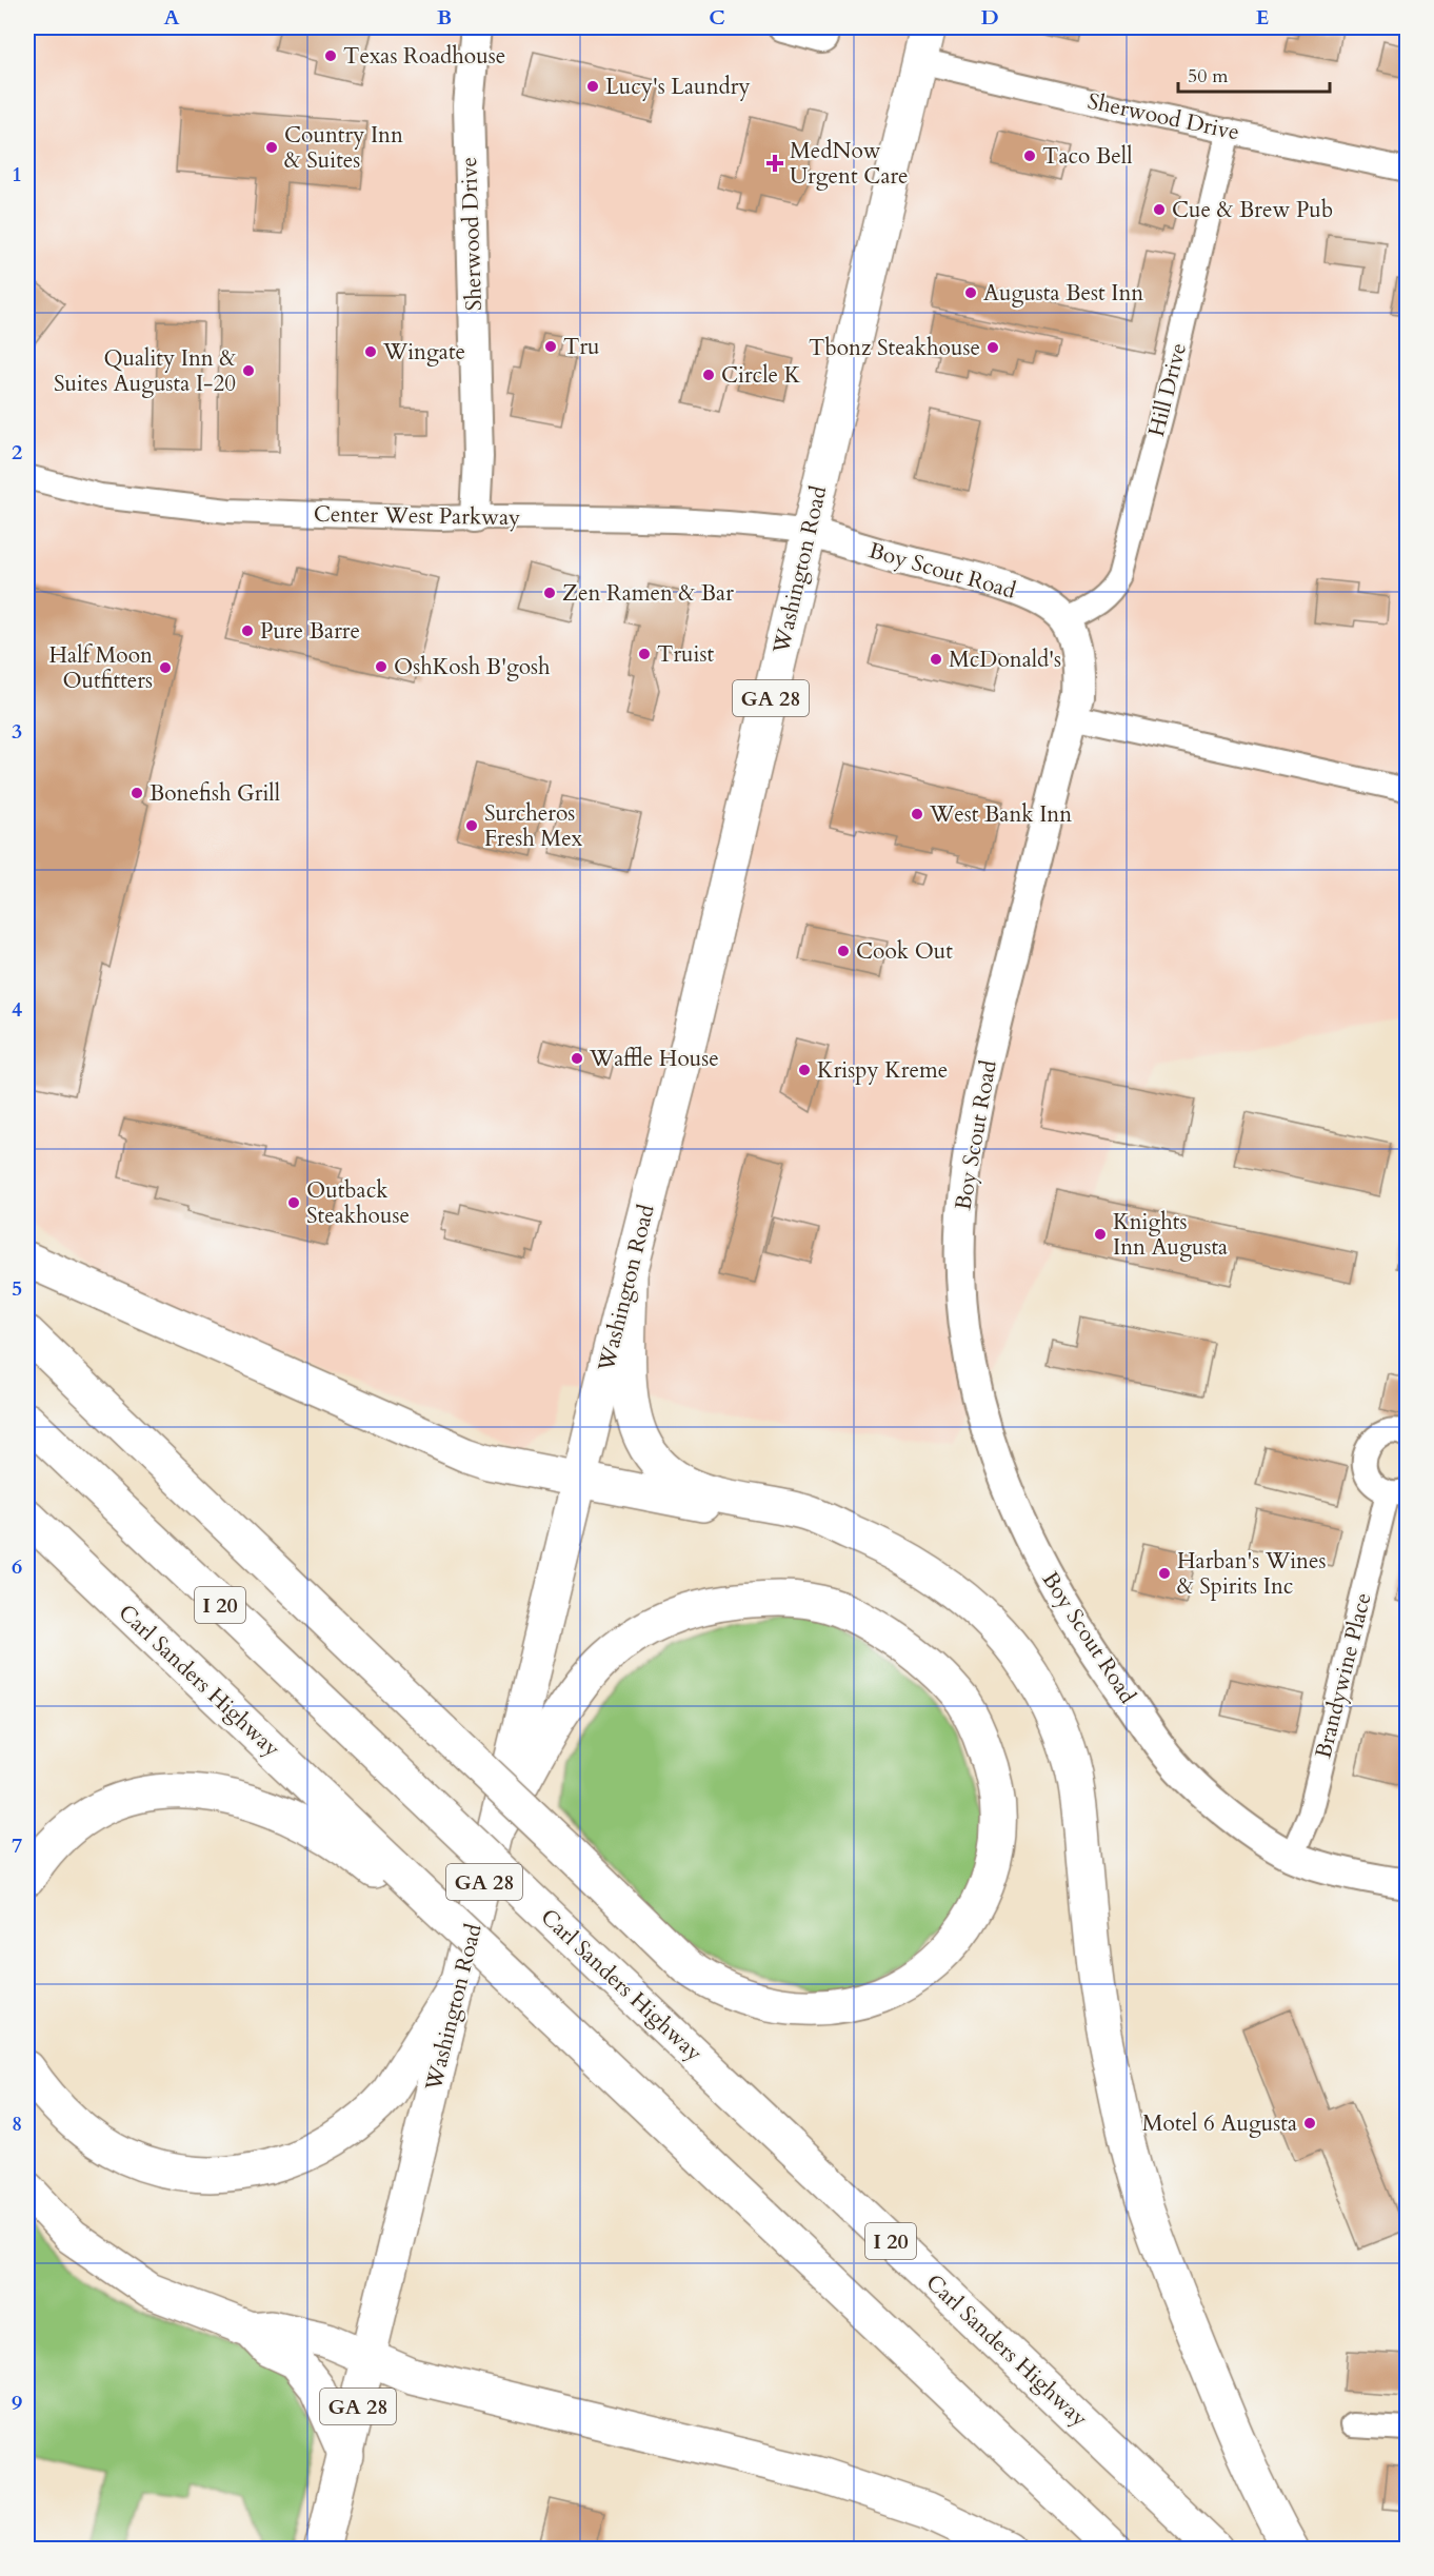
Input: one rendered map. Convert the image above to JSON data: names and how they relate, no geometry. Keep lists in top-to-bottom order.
{
  "streets": {
    "main road": [
      "Washington Road",
      "GA 28",
      "I 20",
      "Carl Sanders Highway"
    ],
    "street": [
      "Sherwood Drive",
      "Hill Drive",
      "Center West Parkway",
      "Boy Scout Road",
      "Brandywine Place"
    ]
  },
  "crossings": [
    ["Sherwood Drive", "Hill Drive"],
    ["Sherwood Drive", "Center West Parkway"],
    ["Sherwood Drive", "Washington Road"],
    ["Hill Drive", "Boy Scout Road"],
    ["Center West Parkway", "Washington Road"],
    ["Center West Parkway", "Boy Scout Road"],
    ["Washington Road", "Boy Scout Road"],
    ["Boy Scout Road", "Brandywine Place"]
  ],
  "places": {
    "other": [
      "Texas Roadhouse",
      "Lucy's Laundry",
      "Country Inn & Suites",
      "Taco Bell",
      "Cue & Brew Pub",
      "Augusta Best Inn",
      "Tru",
      "Tbonz Steakhouse",
      "Wingate",
      "Quality Inn & Suites Augusta I-20",
      "Circle K",
      "Zen Ramen & Bar",
      "Pure Barre",
      "Truist",
      "McDonald's",
      "OshKosh B'gosh",
      "Half Moon Outfitters",
      "Bonefish Grill",
      "West Bank Inn",
      "Surcheros Fresh Mex",
      "Cook Out",
      "Waffle House",
      "Krispy Kreme",
      "Outback Steakhouse",
      "Knights Inn Augusta",
      "Harban's Wines & Spirits Inc",
      "Motel 6 Augusta"
    ],
    "health": ["MedNow Urgent Care"]
  },
  "scale_bar": "50 m",
  "grid": {
    "columns": [
      "A",
      "B",
      "C",
      "D",
      "E"
    ],
    "rows": [
      "1",
      "2",
      "3",
      "4",
      "5",
      "6",
      "7",
      "8",
      "9"
    ]
  }
}
